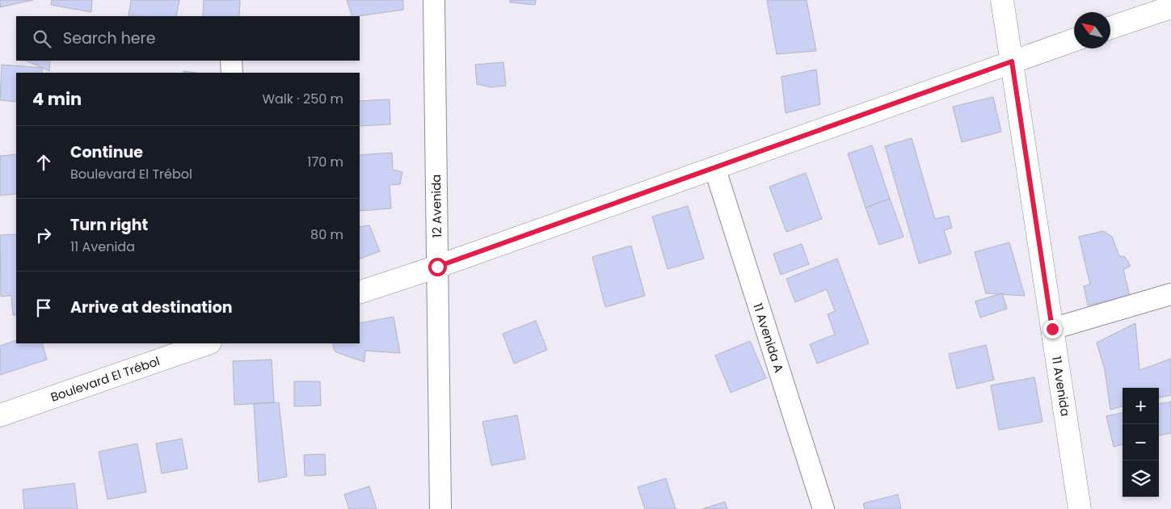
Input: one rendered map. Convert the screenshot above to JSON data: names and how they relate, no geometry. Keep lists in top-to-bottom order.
{
  "streets": {
    "main road": ["Boulevard El Trébol", "11 Avenida"],
    "street": ["12 Avenida", "11 Avenida A"]
  },
  "north": "top left",
  "page": {
    "search": "Search here",
    "heading": ["4 min", "Walk · 250 m"],
    "list": [
      ["Continue", "Boulevard El Trébol", "170 m"],
      ["Turn right", "11 Avenida", "80 m"],
      "Arrive at destination"
    ],
    "map_buttons": ["+", "−"]
  }
}
